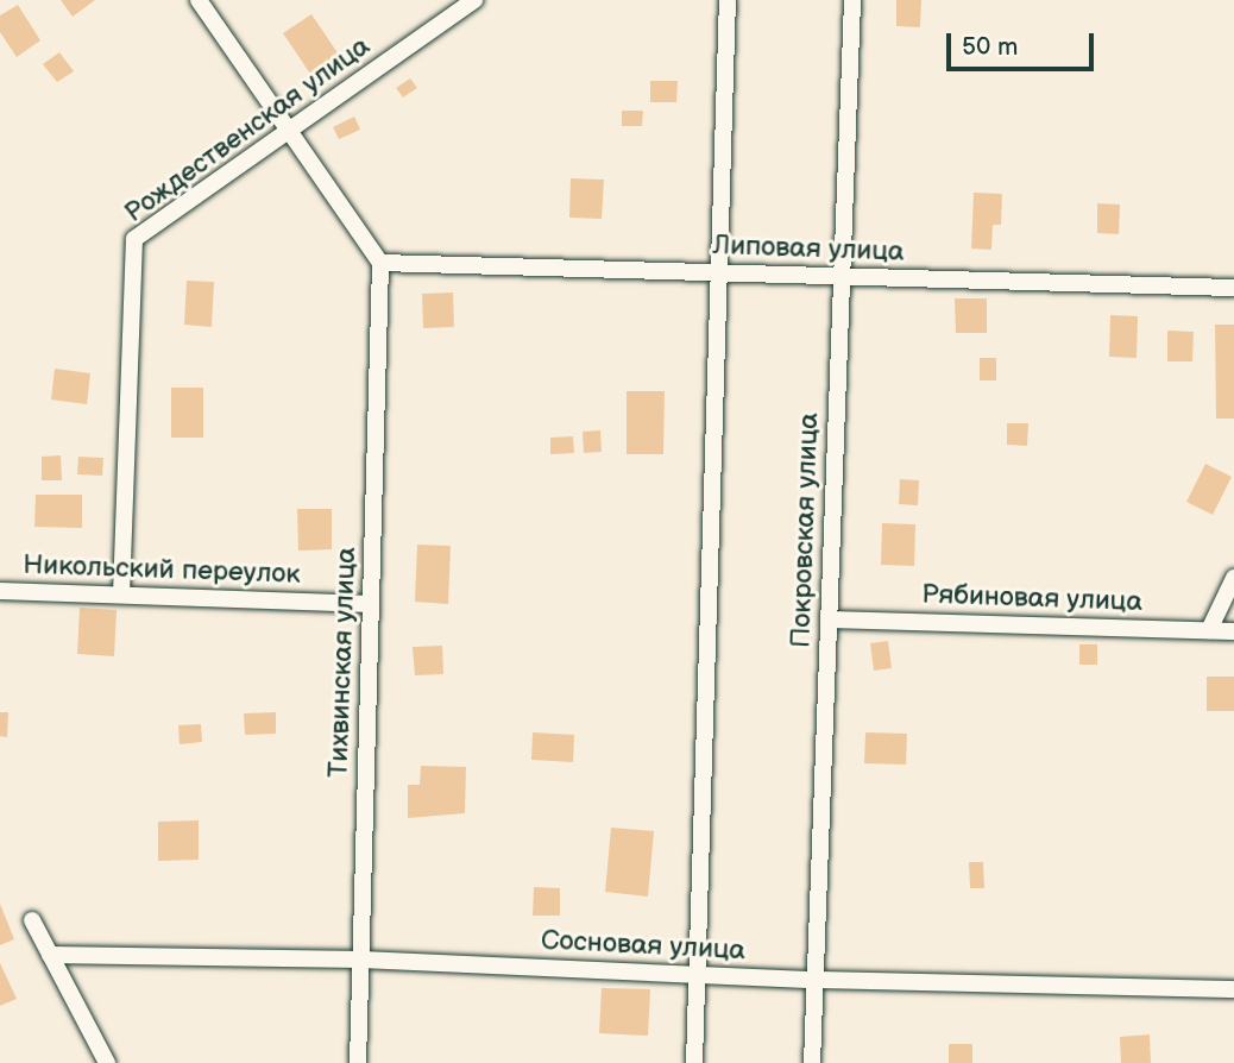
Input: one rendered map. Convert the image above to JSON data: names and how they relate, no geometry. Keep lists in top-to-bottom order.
{
  "streets": {
    "street": [
      "Рождественская улица",
      "Липовая улица",
      "Покровская улица",
      "Никольский переулок",
      "Рябиновая улица",
      "Тихвинская улица",
      "Сосновая улица"
    ]
  },
  "crossings": [
    ["Рождественская улица", "Никольский переулок"],
    ["Липовая улица", "Покровская улица"],
    ["Липовая улица", "Тихвинская улица"],
    ["Покровская улица", "Рябиновая улица"],
    ["Покровская улица", "Сосновая улица"],
    ["Никольский переулок", "Тихвинская улица"],
    ["Тихвинская улица", "Сосновая улица"]
  ],
  "scale_bar": "50 m"
}
